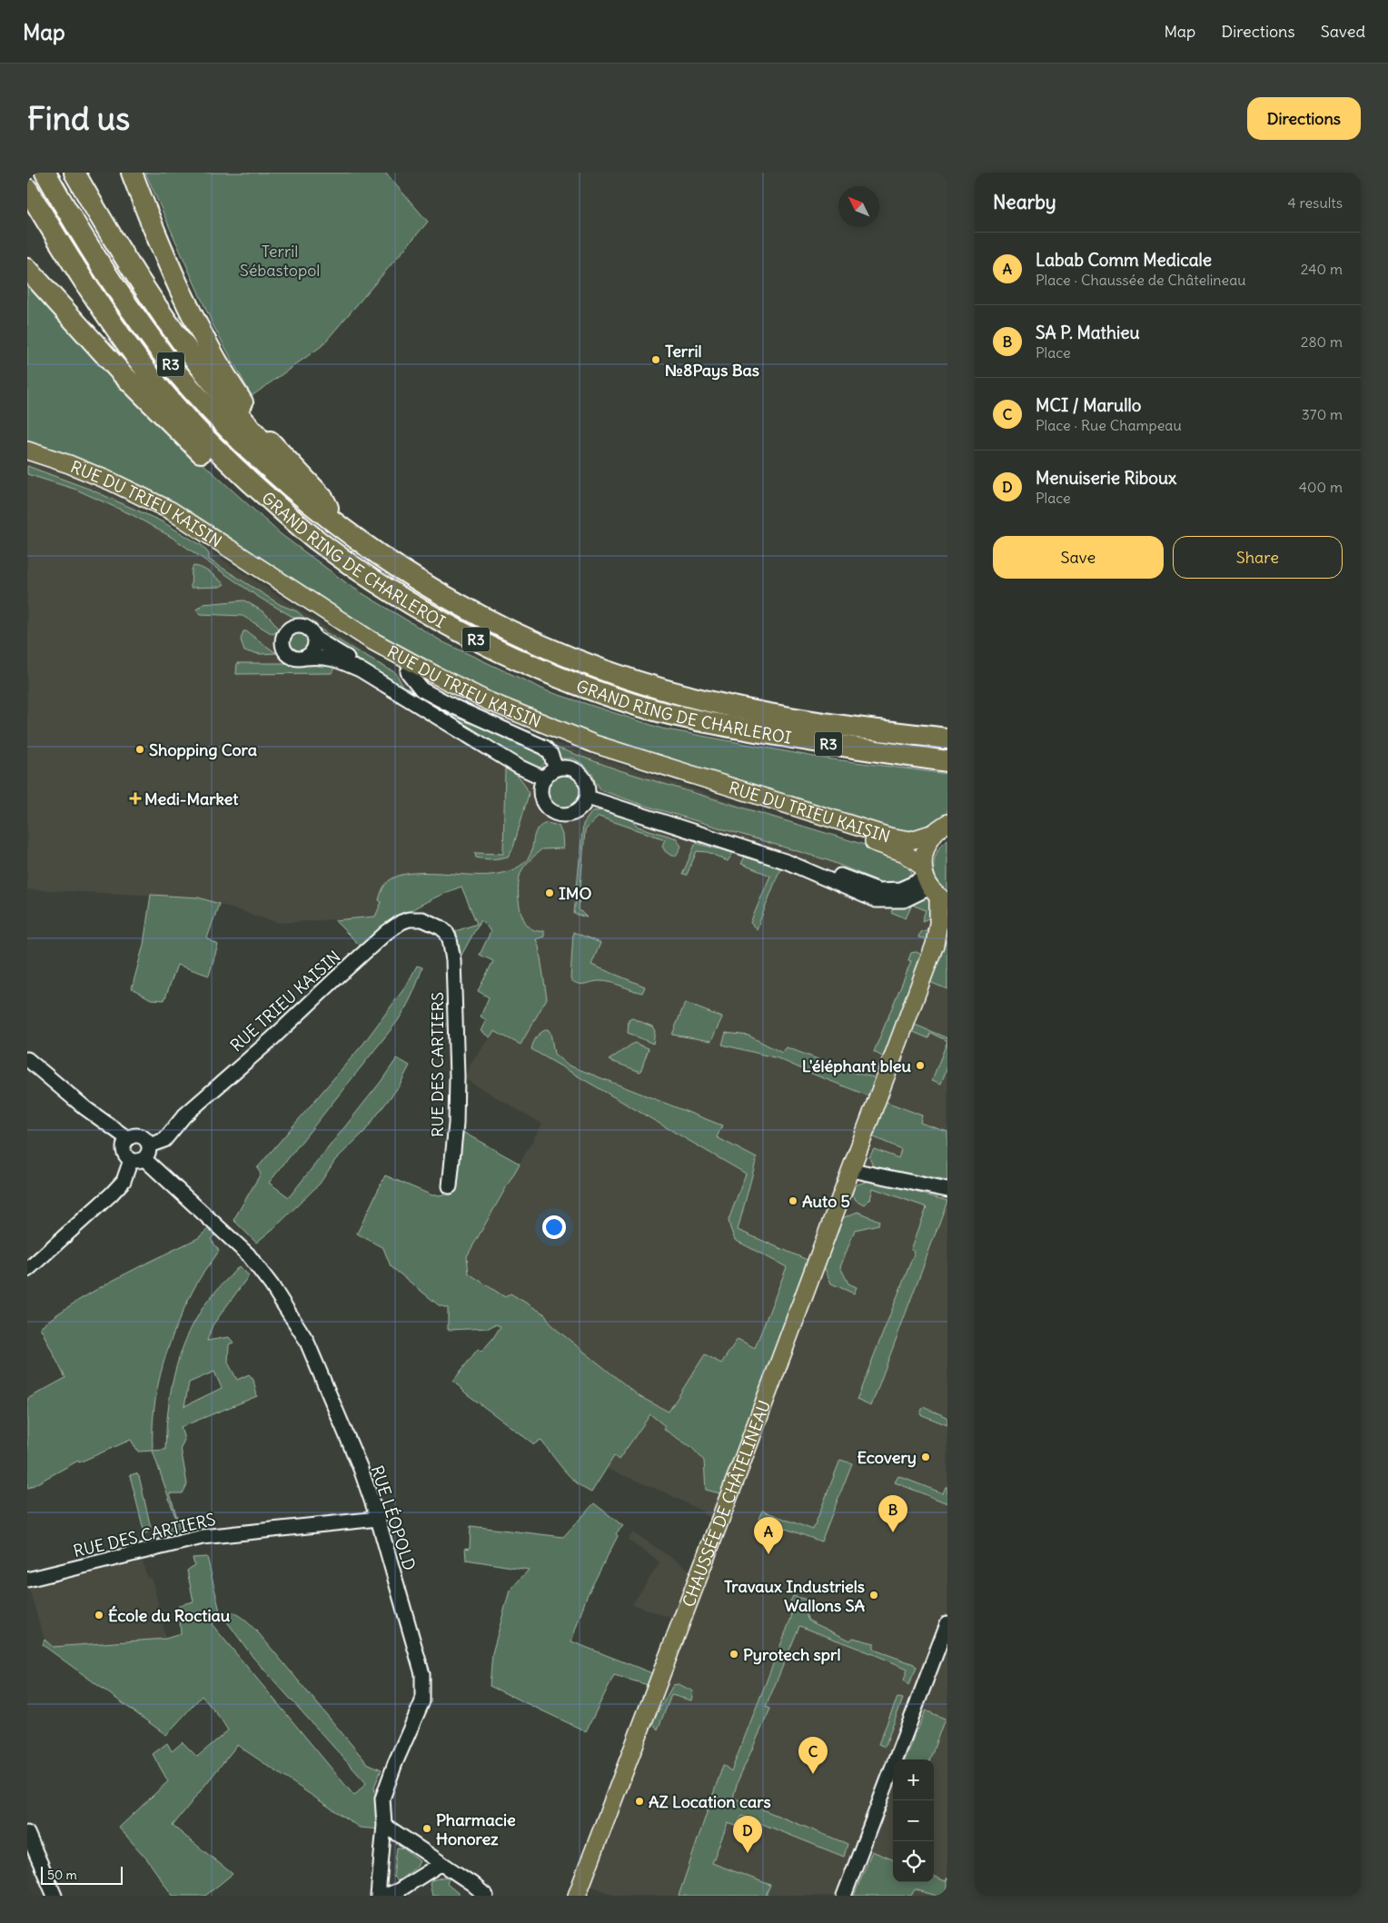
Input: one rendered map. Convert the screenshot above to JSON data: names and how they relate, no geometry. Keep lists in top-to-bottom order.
{
  "streets": {
    "highway": ["R3", "GRAND RING DE CHARLEROI"],
    "main road": ["RUE DU TRIEU KAISIN", "CHAUSSÉE DE CHÂTELINEAU"],
    "street": ["RUE TRIEU KAISIN", "RUE DES CARTIERS", "RUE LÉOPOLD"]
  },
  "crossings": [
    ["RUE TRIEU KAISIN", "RUE DES CARTIERS"],
    ["RUE TRIEU KAISIN", "RUE LÉOPOLD"],
    ["RUE DES CARTIERS", "RUE LÉOPOLD"]
  ],
  "parks": ["Terril Sébastopol"],
  "places": {
    "other": [
      "Terril №8Pays Bas",
      "Shopping Cora",
      "IMO",
      "L'éléphant bleu",
      "Auto 5",
      "Ecovery",
      "Travaux Industriels Wallons SA",
      "École du Roctiau",
      "Pyrotech sprl",
      "AZ Location cars",
      "Pharmacie Honorez"
    ],
    "health": ["Medi-Market"]
  },
  "scale_bar": "50 m",
  "north": "top left",
  "page": {
    "header": "Map",
    "nav": ["Map", "Directions", "Saved"],
    "buttons": [
      "Directions",
      ["Save", "Share"]
    ],
    "title": "Find us",
    "heading": ["Nearby", "4 results"],
    "list": [
      {
        "mark": "A",
        "name": "Labab Comm Medicale",
        "note": "Place · Chaussée de Châtelineau",
        "value": "240 m"
      },
      {
        "mark": "B",
        "name": "SA P. Mathieu",
        "note": "Place",
        "value": "280 m"
      },
      {
        "mark": "C",
        "name": "MCI / Marullo",
        "note": "Place · Rue Champeau",
        "value": "370 m"
      },
      {
        "mark": "D",
        "name": "Menuiserie Riboux",
        "note": "Place",
        "value": "400 m"
      }
    ],
    "pins": [
      "B",
      "A",
      "C",
      "D"
    ],
    "map_buttons": ["+", "−"],
    "scale": "50 m"
  }
}
